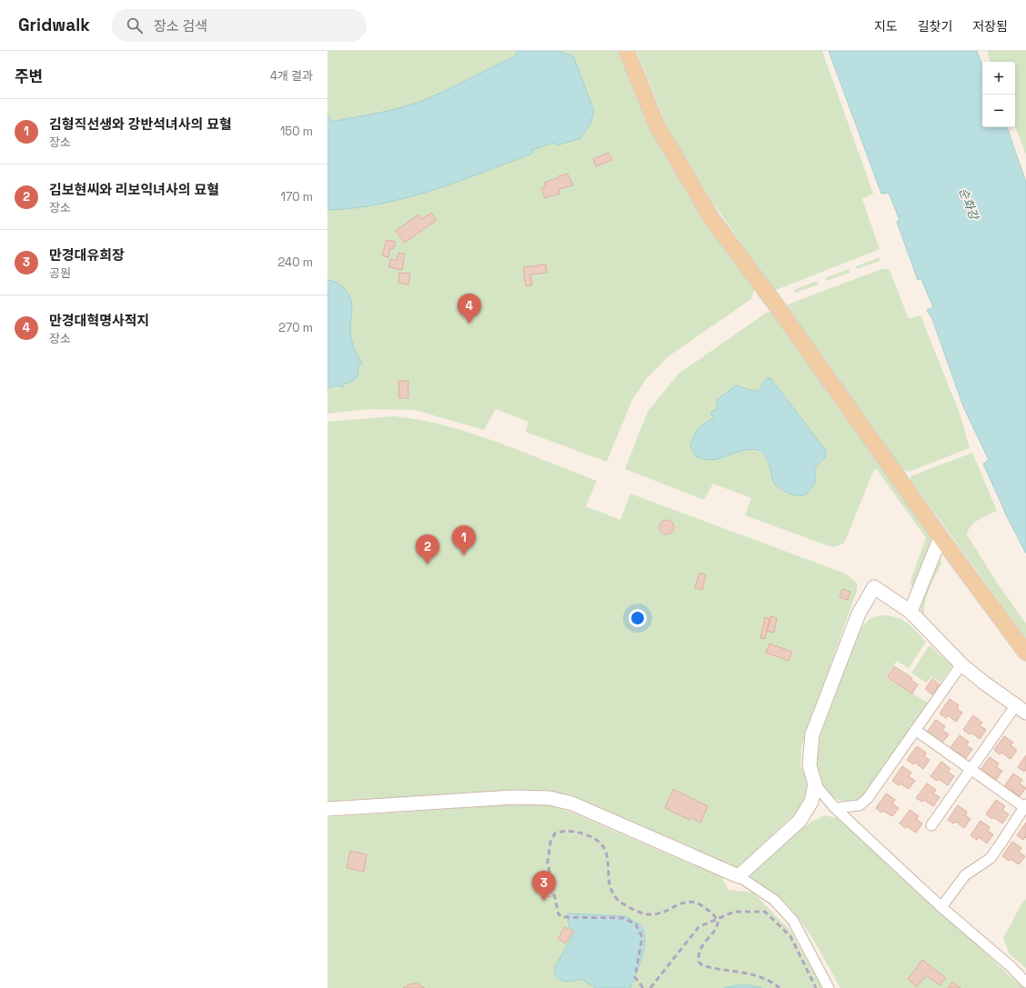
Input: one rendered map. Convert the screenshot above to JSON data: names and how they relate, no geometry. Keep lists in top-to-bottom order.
{
  "water": ["순화강"],
  "page": {
    "header": "Gridwalk",
    "search": "장소 검색",
    "nav": ["지도", "길찾기", "저장됨"],
    "heading": ["주변", "4개 결과"],
    "map_buttons": ["+", "−"],
    "list": [
      {
        "mark": "1",
        "name": "김형직선생와 강반석녀사의 묘혈",
        "note": "장소",
        "value": "150 m"
      },
      {
        "mark": "2",
        "name": "김보현씨와 리보익녀사의 묘혈",
        "note": "장소",
        "value": "170 m"
      },
      {
        "mark": "3",
        "name": "만경대유희장",
        "note": "공원",
        "value": "240 m"
      },
      {
        "mark": "4",
        "name": "만경대혁명사적지",
        "note": "장소",
        "value": "270 m"
      }
    ],
    "pins": [
      "4",
      "1",
      "2",
      "3"
    ]
  }
}
